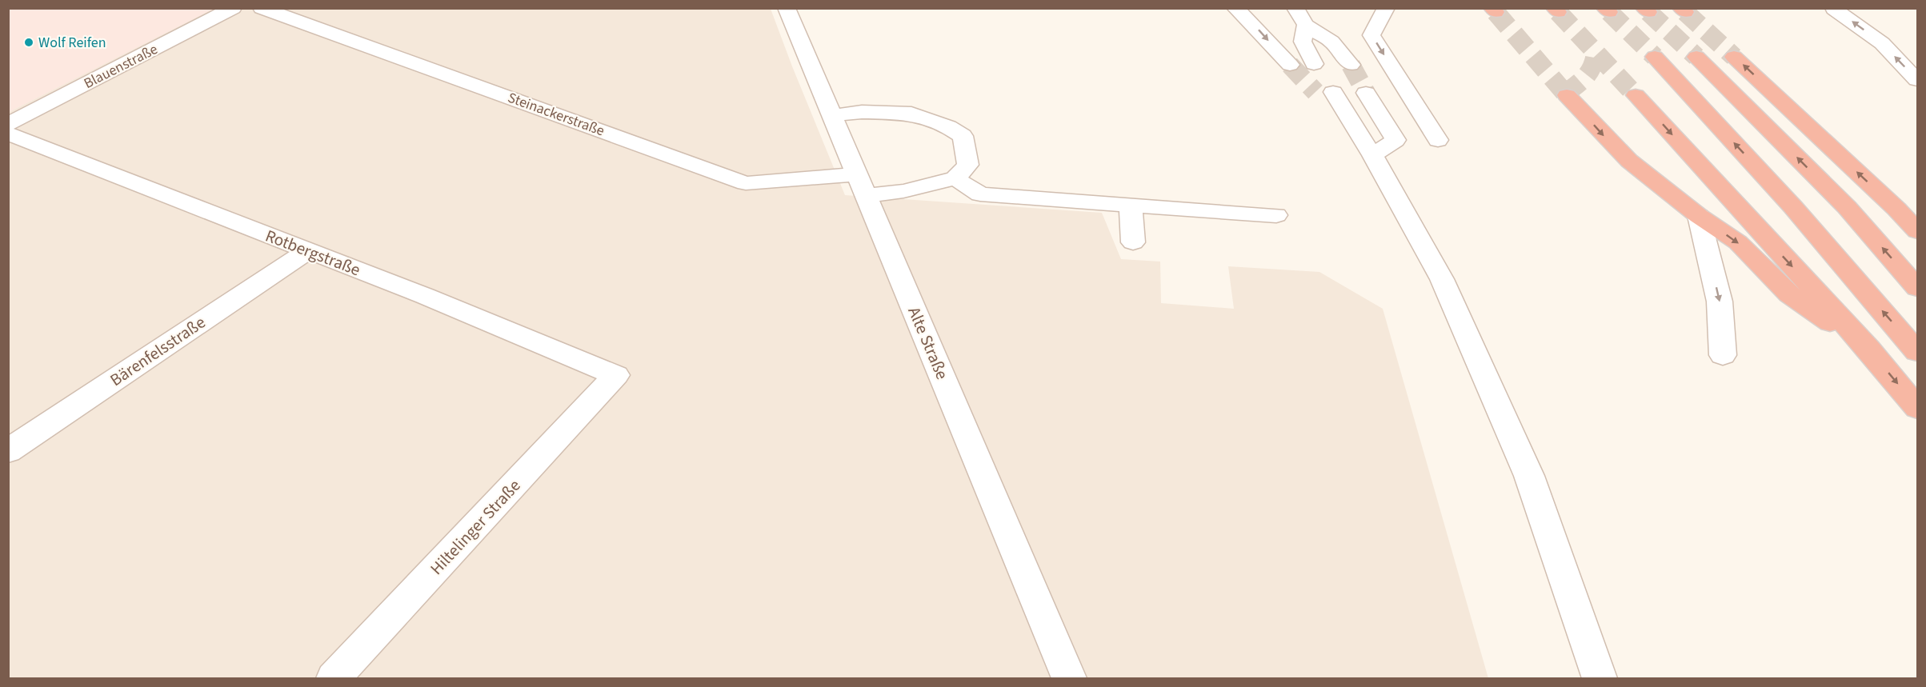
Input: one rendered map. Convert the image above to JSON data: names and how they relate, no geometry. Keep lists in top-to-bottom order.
{
  "streets": {
    "street": [
      "Blauenstraße",
      "Steinackerstraße",
      "Rotbergstraße",
      "Alte Straße",
      "Bärenfelsstraße",
      "Hiltelinger Straße"
    ]
  },
  "crossings": [
    ["Steinackerstraße", "Alte Straße"],
    ["Rotbergstraße", "Bärenfelsstraße"],
    ["Rotbergstraße", "Hiltelinger Straße"]
  ],
  "places": ["Wolf Reifen"]
}
